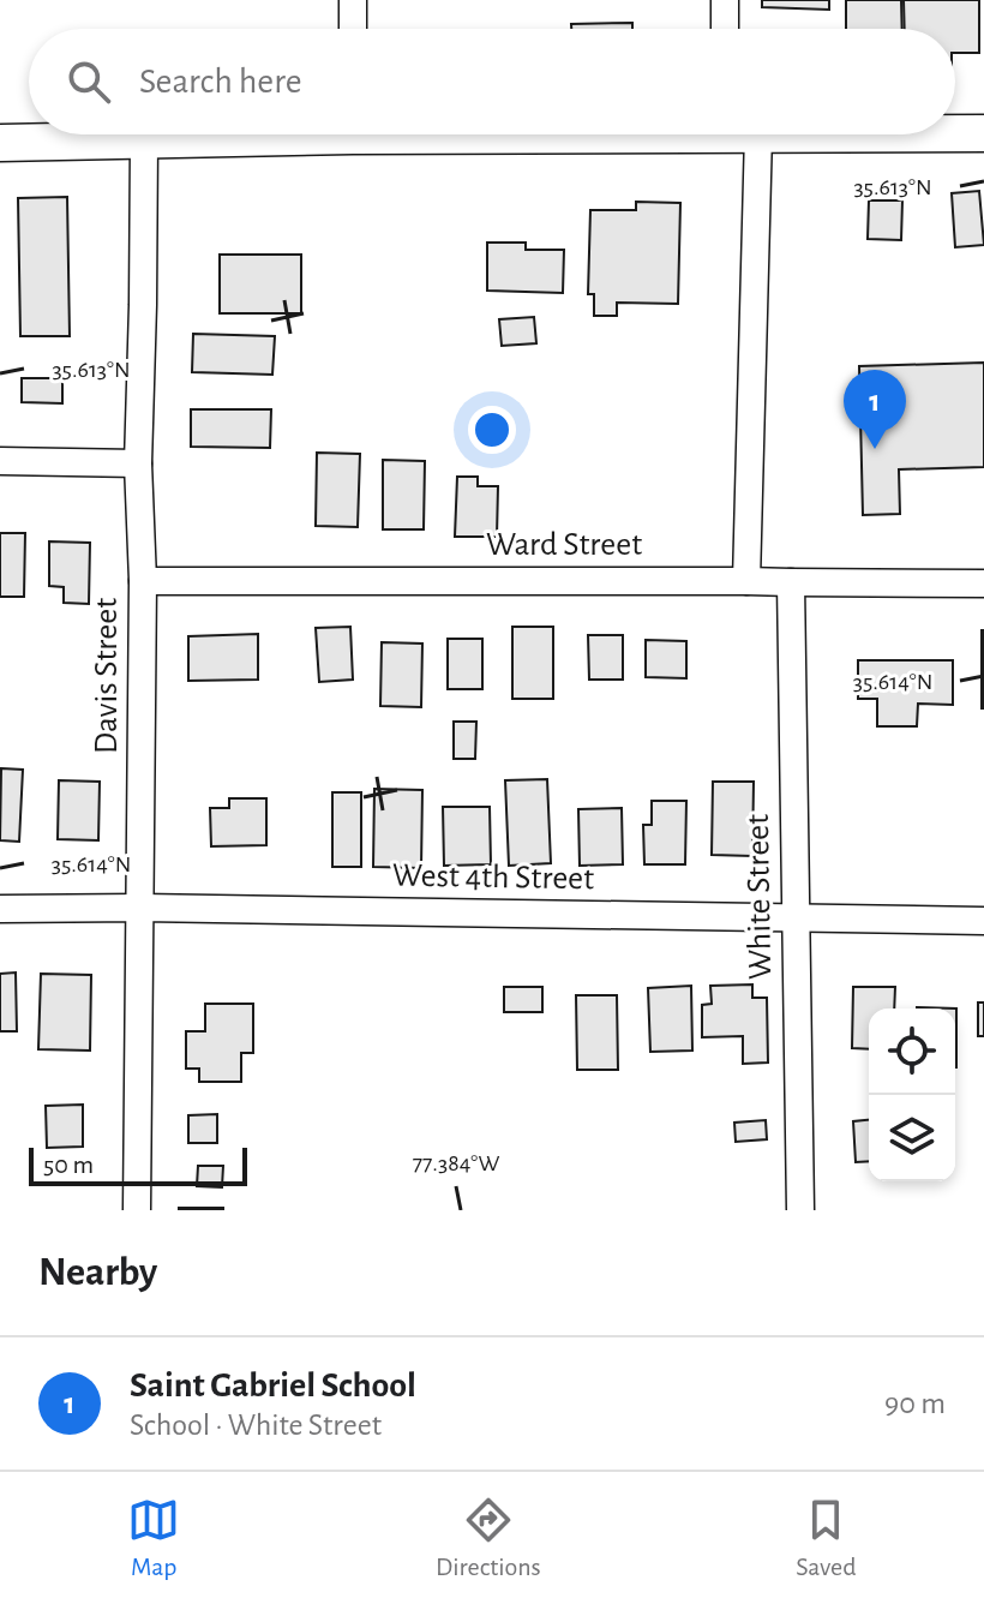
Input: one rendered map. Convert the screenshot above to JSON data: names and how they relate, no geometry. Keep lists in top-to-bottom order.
{
  "streets": {
    "street": [
      "Ward Street",
      "Davis Street",
      "West 4th Street",
      "White Street"
    ]
  },
  "crossings": [
    ["Ward Street", "Davis Street"],
    ["Ward Street", "White Street"],
    ["Davis Street", "West 4th Street"],
    ["West 4th Street", "White Street"]
  ],
  "scale_bar": "50 m",
  "page": {
    "search": "Search here",
    "pins": "1",
    "scale": "50 m",
    "heading": "Nearby",
    "list": [
      {
        "mark": "1",
        "name": "Saint Gabriel School",
        "note": "School · White Street",
        "value": "90 m"
      }
    ],
    "nav": ["Map", "Directions", "Saved"]
  },
  "coordinates": ["35.613°N", "35.614°N", "77.384°W"]
}
